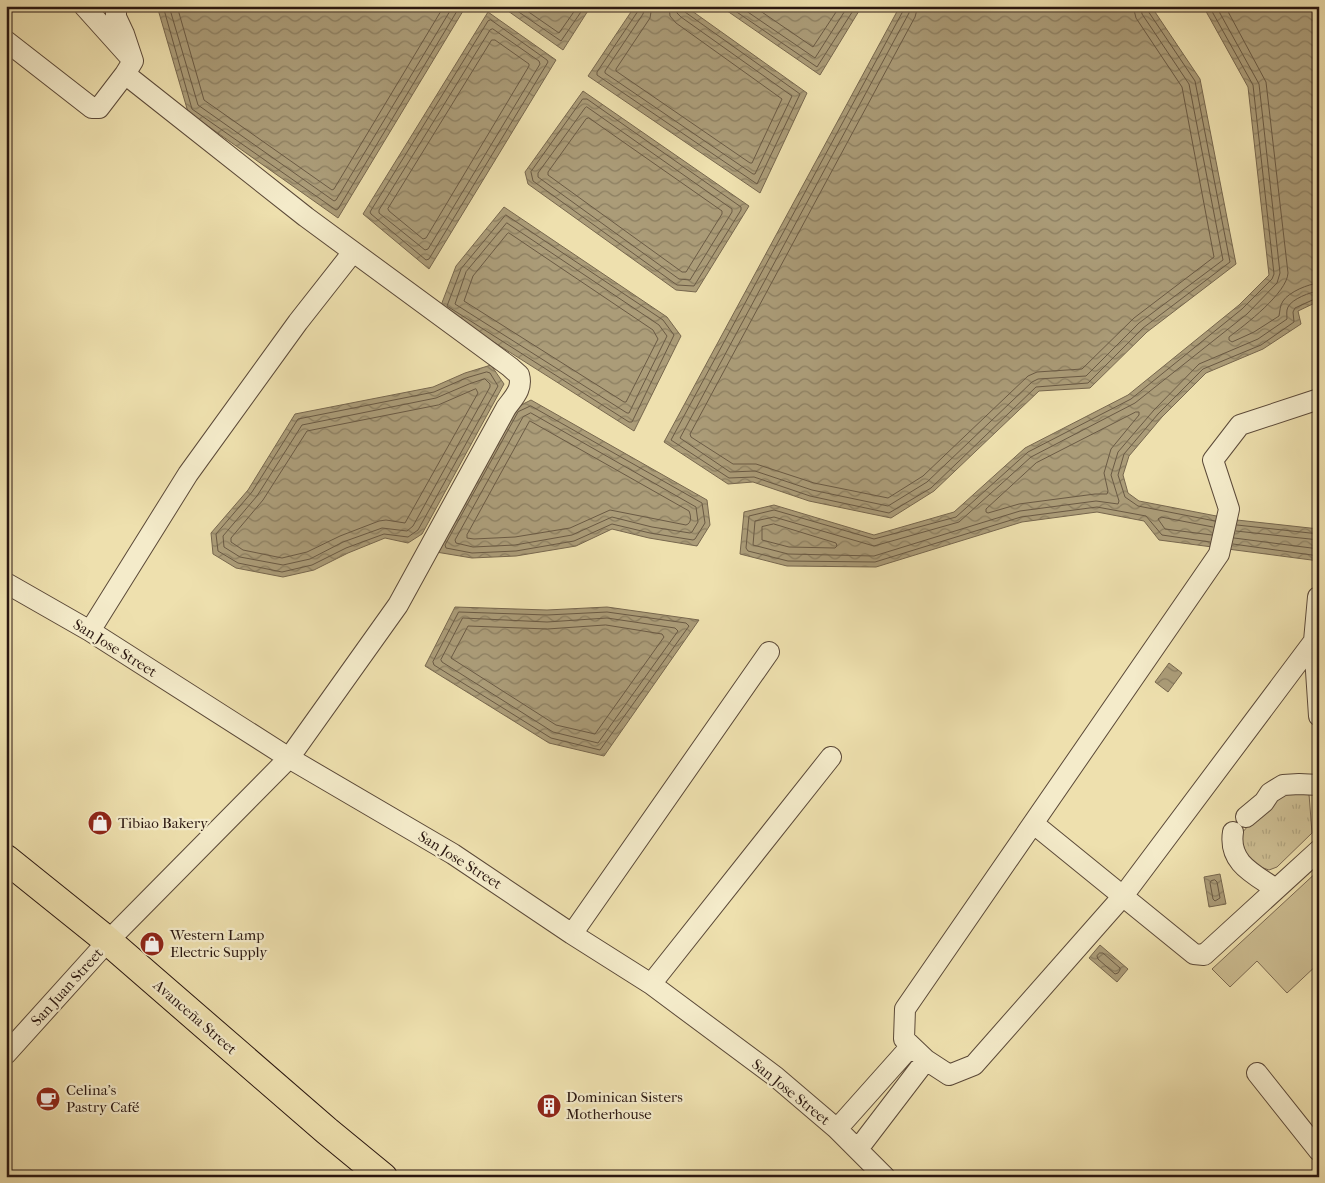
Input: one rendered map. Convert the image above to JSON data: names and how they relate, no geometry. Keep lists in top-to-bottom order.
{
  "streets": {
    "main road": ["Avanceña Street"],
    "street": ["San Jose Street", "San Juan Street"]
  },
  "crossings": [
    ["San Jose Street", "San Juan Street"],
    ["San Juan Street", "Avanceña Street"]
  ],
  "places": {
    "shop": ["Tibiao Bakery", "Western Lamp Electric Supply"],
    "cafe": ["Celina's Pastry Café"],
    "building": ["Dominican Sisters Motherhouse"]
  }
}
